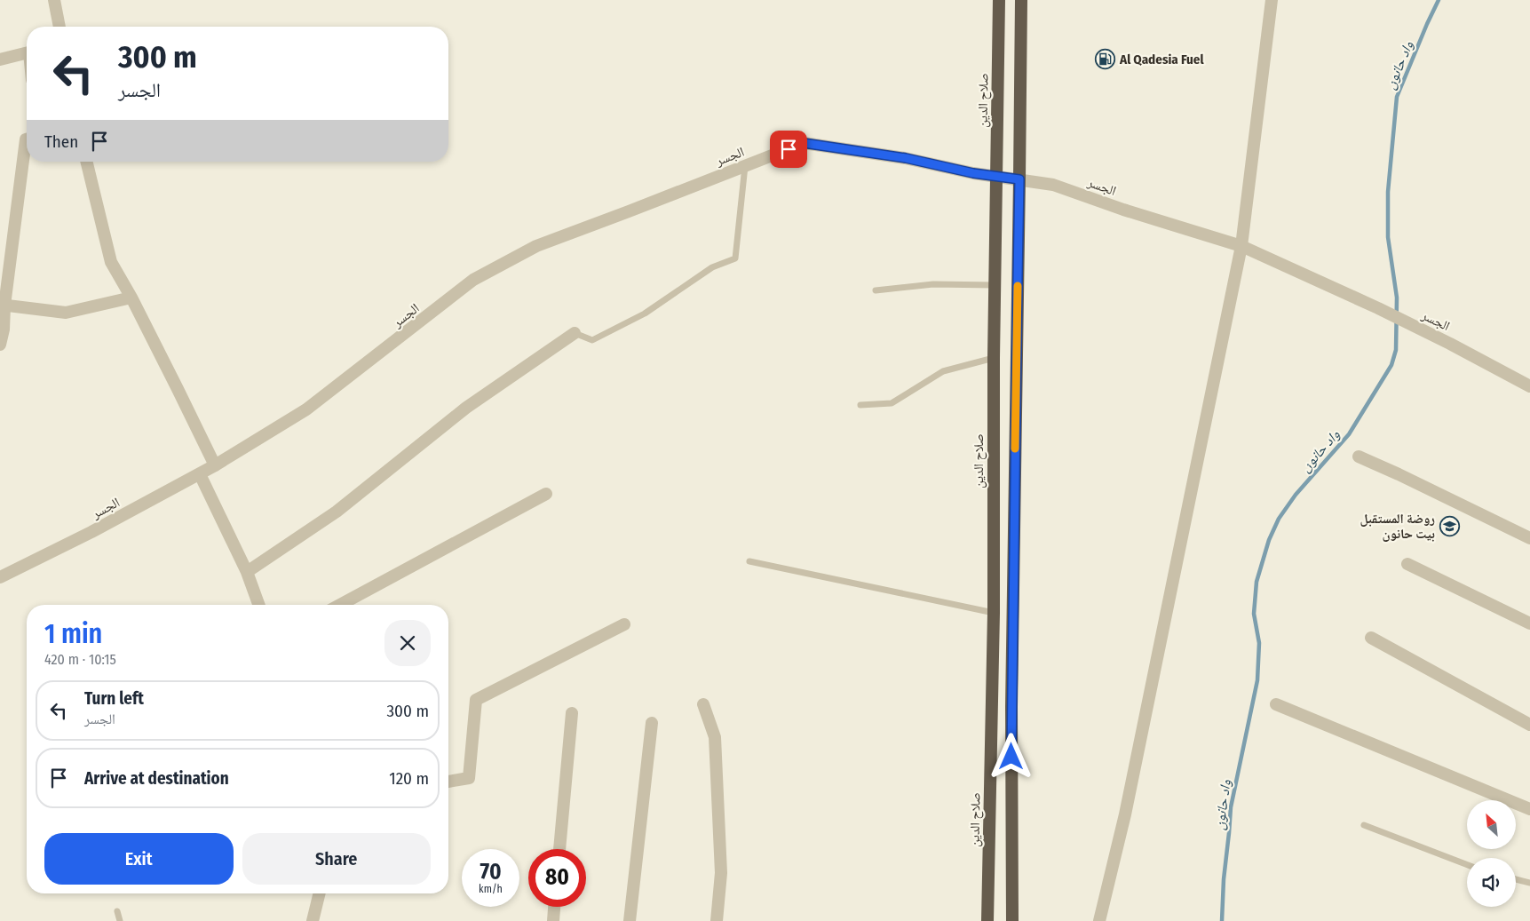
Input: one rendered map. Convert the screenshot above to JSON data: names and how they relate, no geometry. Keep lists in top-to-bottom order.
{
  "streets": {
    "highway": ["صلاح الدين"],
    "street": ["الجسر"]
  },
  "crossings": [
    ["صلاح الدين", "الجسر"]
  ],
  "water": ["واد حانون"],
  "places": {
    "fuel station": ["Al Qadesia Fuel"],
    "school or university": ["روضة المستقبل بيت حانون"]
  },
  "north": "top left",
  "page": {
    "turn": ["300 m", "الجسر"],
    "then": "Then",
    "heading": ["1 min", "420 m · 10:15"],
    "list": [
      {
        "name": "Turn left",
        "note": "الجسر",
        "value": "300 m"
      },
      {
        "name": "Arrive at destination",
        "value": "120 m"
      }
    ],
    "buttons": ["Exit", "Share"],
    "speed": "70 km/h",
    "limit": "80"
  }
}
